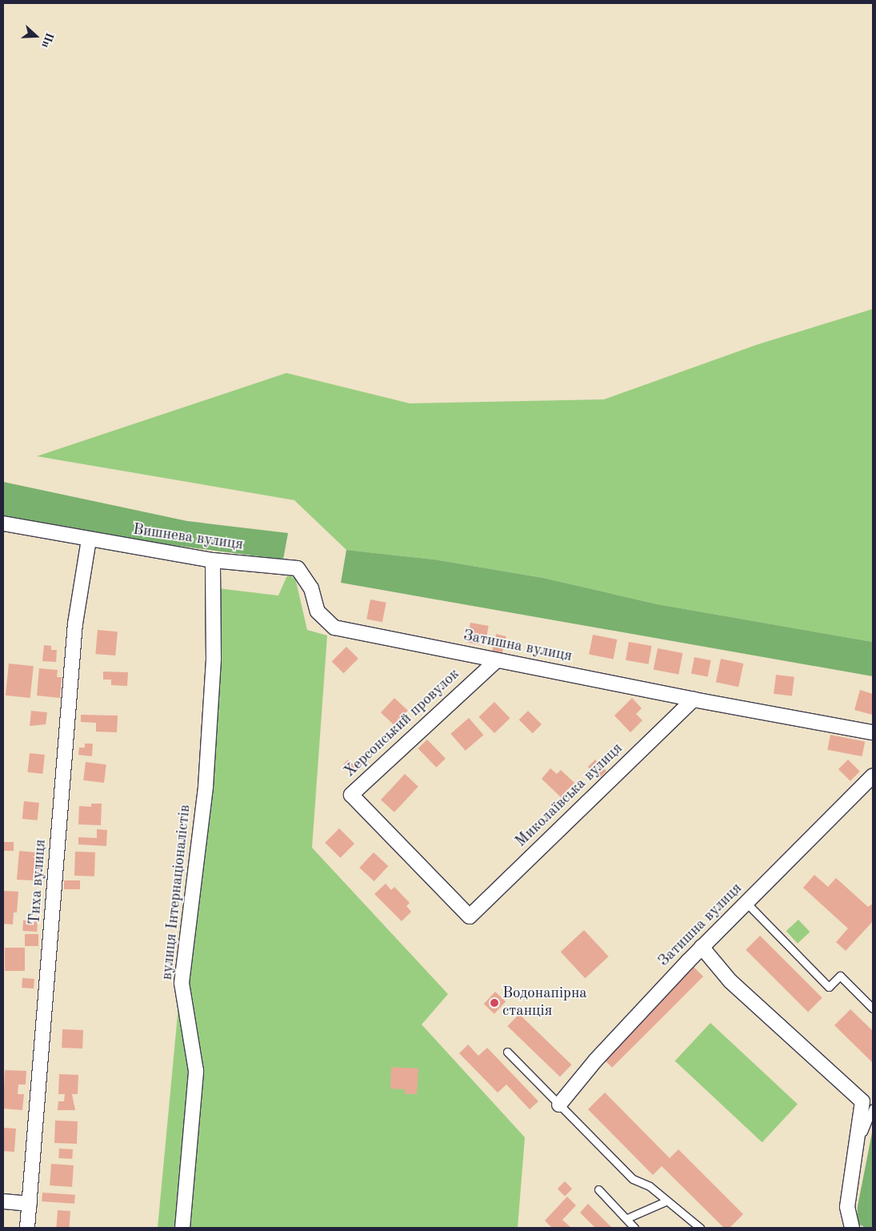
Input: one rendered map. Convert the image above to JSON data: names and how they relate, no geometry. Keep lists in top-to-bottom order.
{
  "streets": {
    "street": [
      "Вишнева вулиця",
      "Затишна вулиця",
      "Херсонський провулок",
      "Миколаївська вулиця",
      "Тиха вулиця",
      "вулиця Інтернаціоналістів"
    ]
  },
  "crossings": [
    ["Вишнева вулиця", "Затишна вулиця"],
    ["Вишнева вулиця", "Тиха вулиця"],
    ["Вишнева вулиця", "вулиця Інтернаціоналістів"],
    ["Затишна вулиця", "Херсонський провулок"],
    ["Затишна вулиця", "Миколаївська вулиця"],
    ["Херсонський провулок", "Миколаївська вулиця"]
  ],
  "places": ["Водонапірна станція"],
  "north": "right"
}
